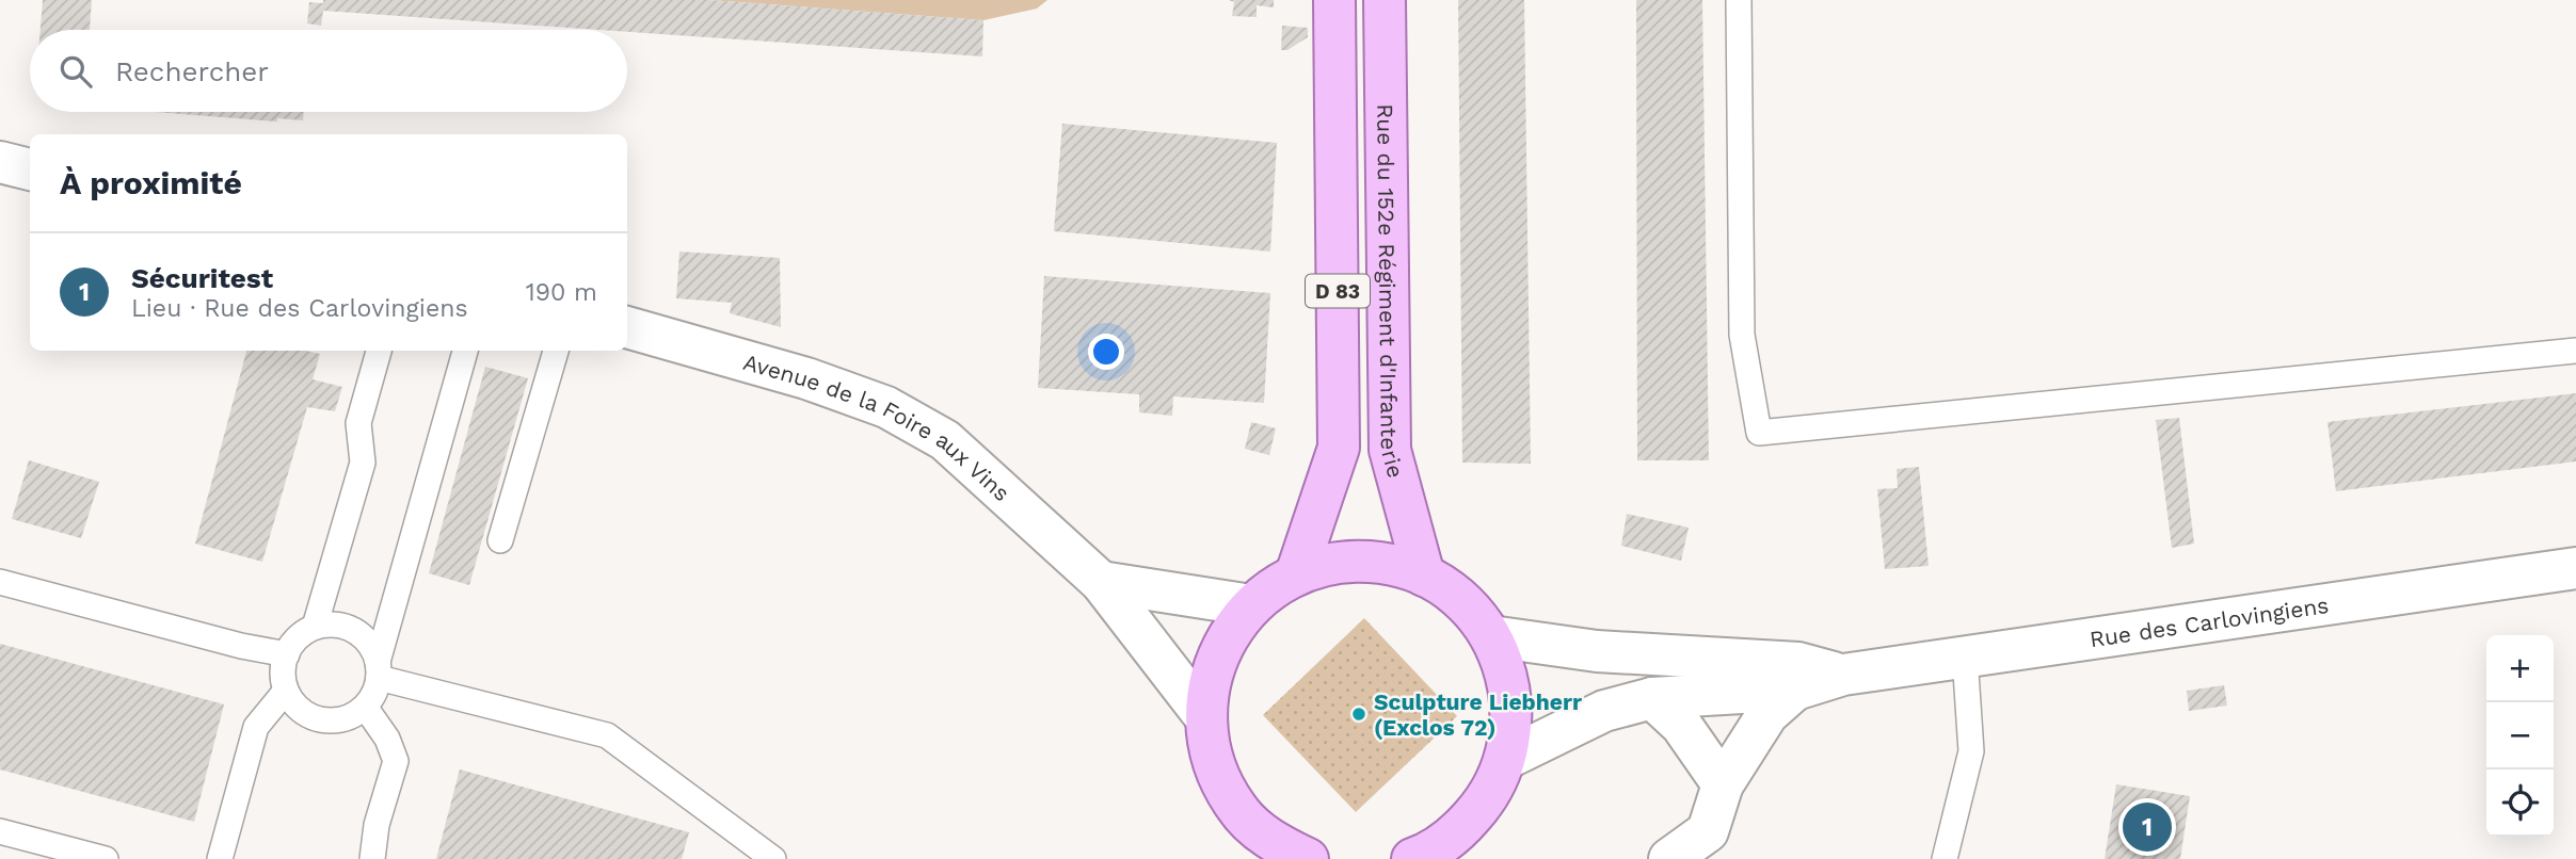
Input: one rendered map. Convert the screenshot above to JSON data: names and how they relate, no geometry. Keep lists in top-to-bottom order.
{
  "streets": {
    "main road": ["Rue du 152e Régiment d'Infanterie", "D 83"],
    "street": ["Avenue de la Foire aux Vins", "Rue des Carlovingiens"]
  },
  "places": ["Sculpture Liebherr (Exclos 72)"],
  "page": {
    "search": "Rechercher",
    "heading": "À proximité",
    "list": [
      {
        "mark": "1",
        "name": "Sécuritest",
        "note": "Lieu · Rue des Carlovingiens",
        "value": "190 m"
      }
    ],
    "map_buttons": ["+", "−"],
    "pins": "1"
  }
}
